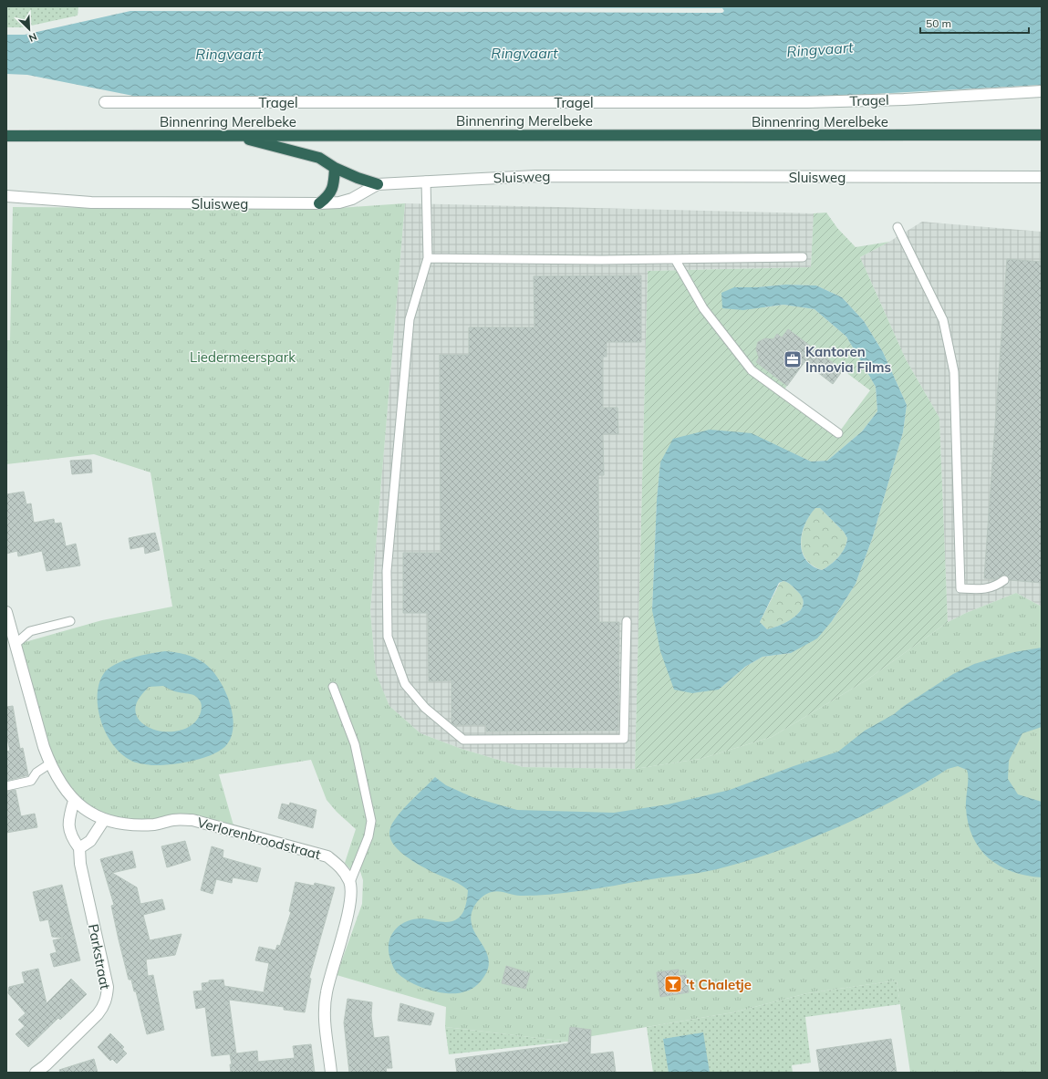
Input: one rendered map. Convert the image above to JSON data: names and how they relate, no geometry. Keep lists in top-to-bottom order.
{
  "streets": {
    "highway": ["Binnenring Merelbeke"],
    "street": [
      "Tragel",
      "Sluisweg",
      "Verlorenbroodstraat",
      "Parkstraat"
    ]
  },
  "crossings": [
    ["Verlorenbroodstraat", "Parkstraat"]
  ],
  "water": ["Ringvaart"],
  "parks": ["Liedermeerspark"],
  "places": {
    "office": ["Kantoren Innovia Films"],
    "bar": ["'t Chaletje"]
  },
  "scale_bar": "50 m",
  "north": "bottom right"
}
